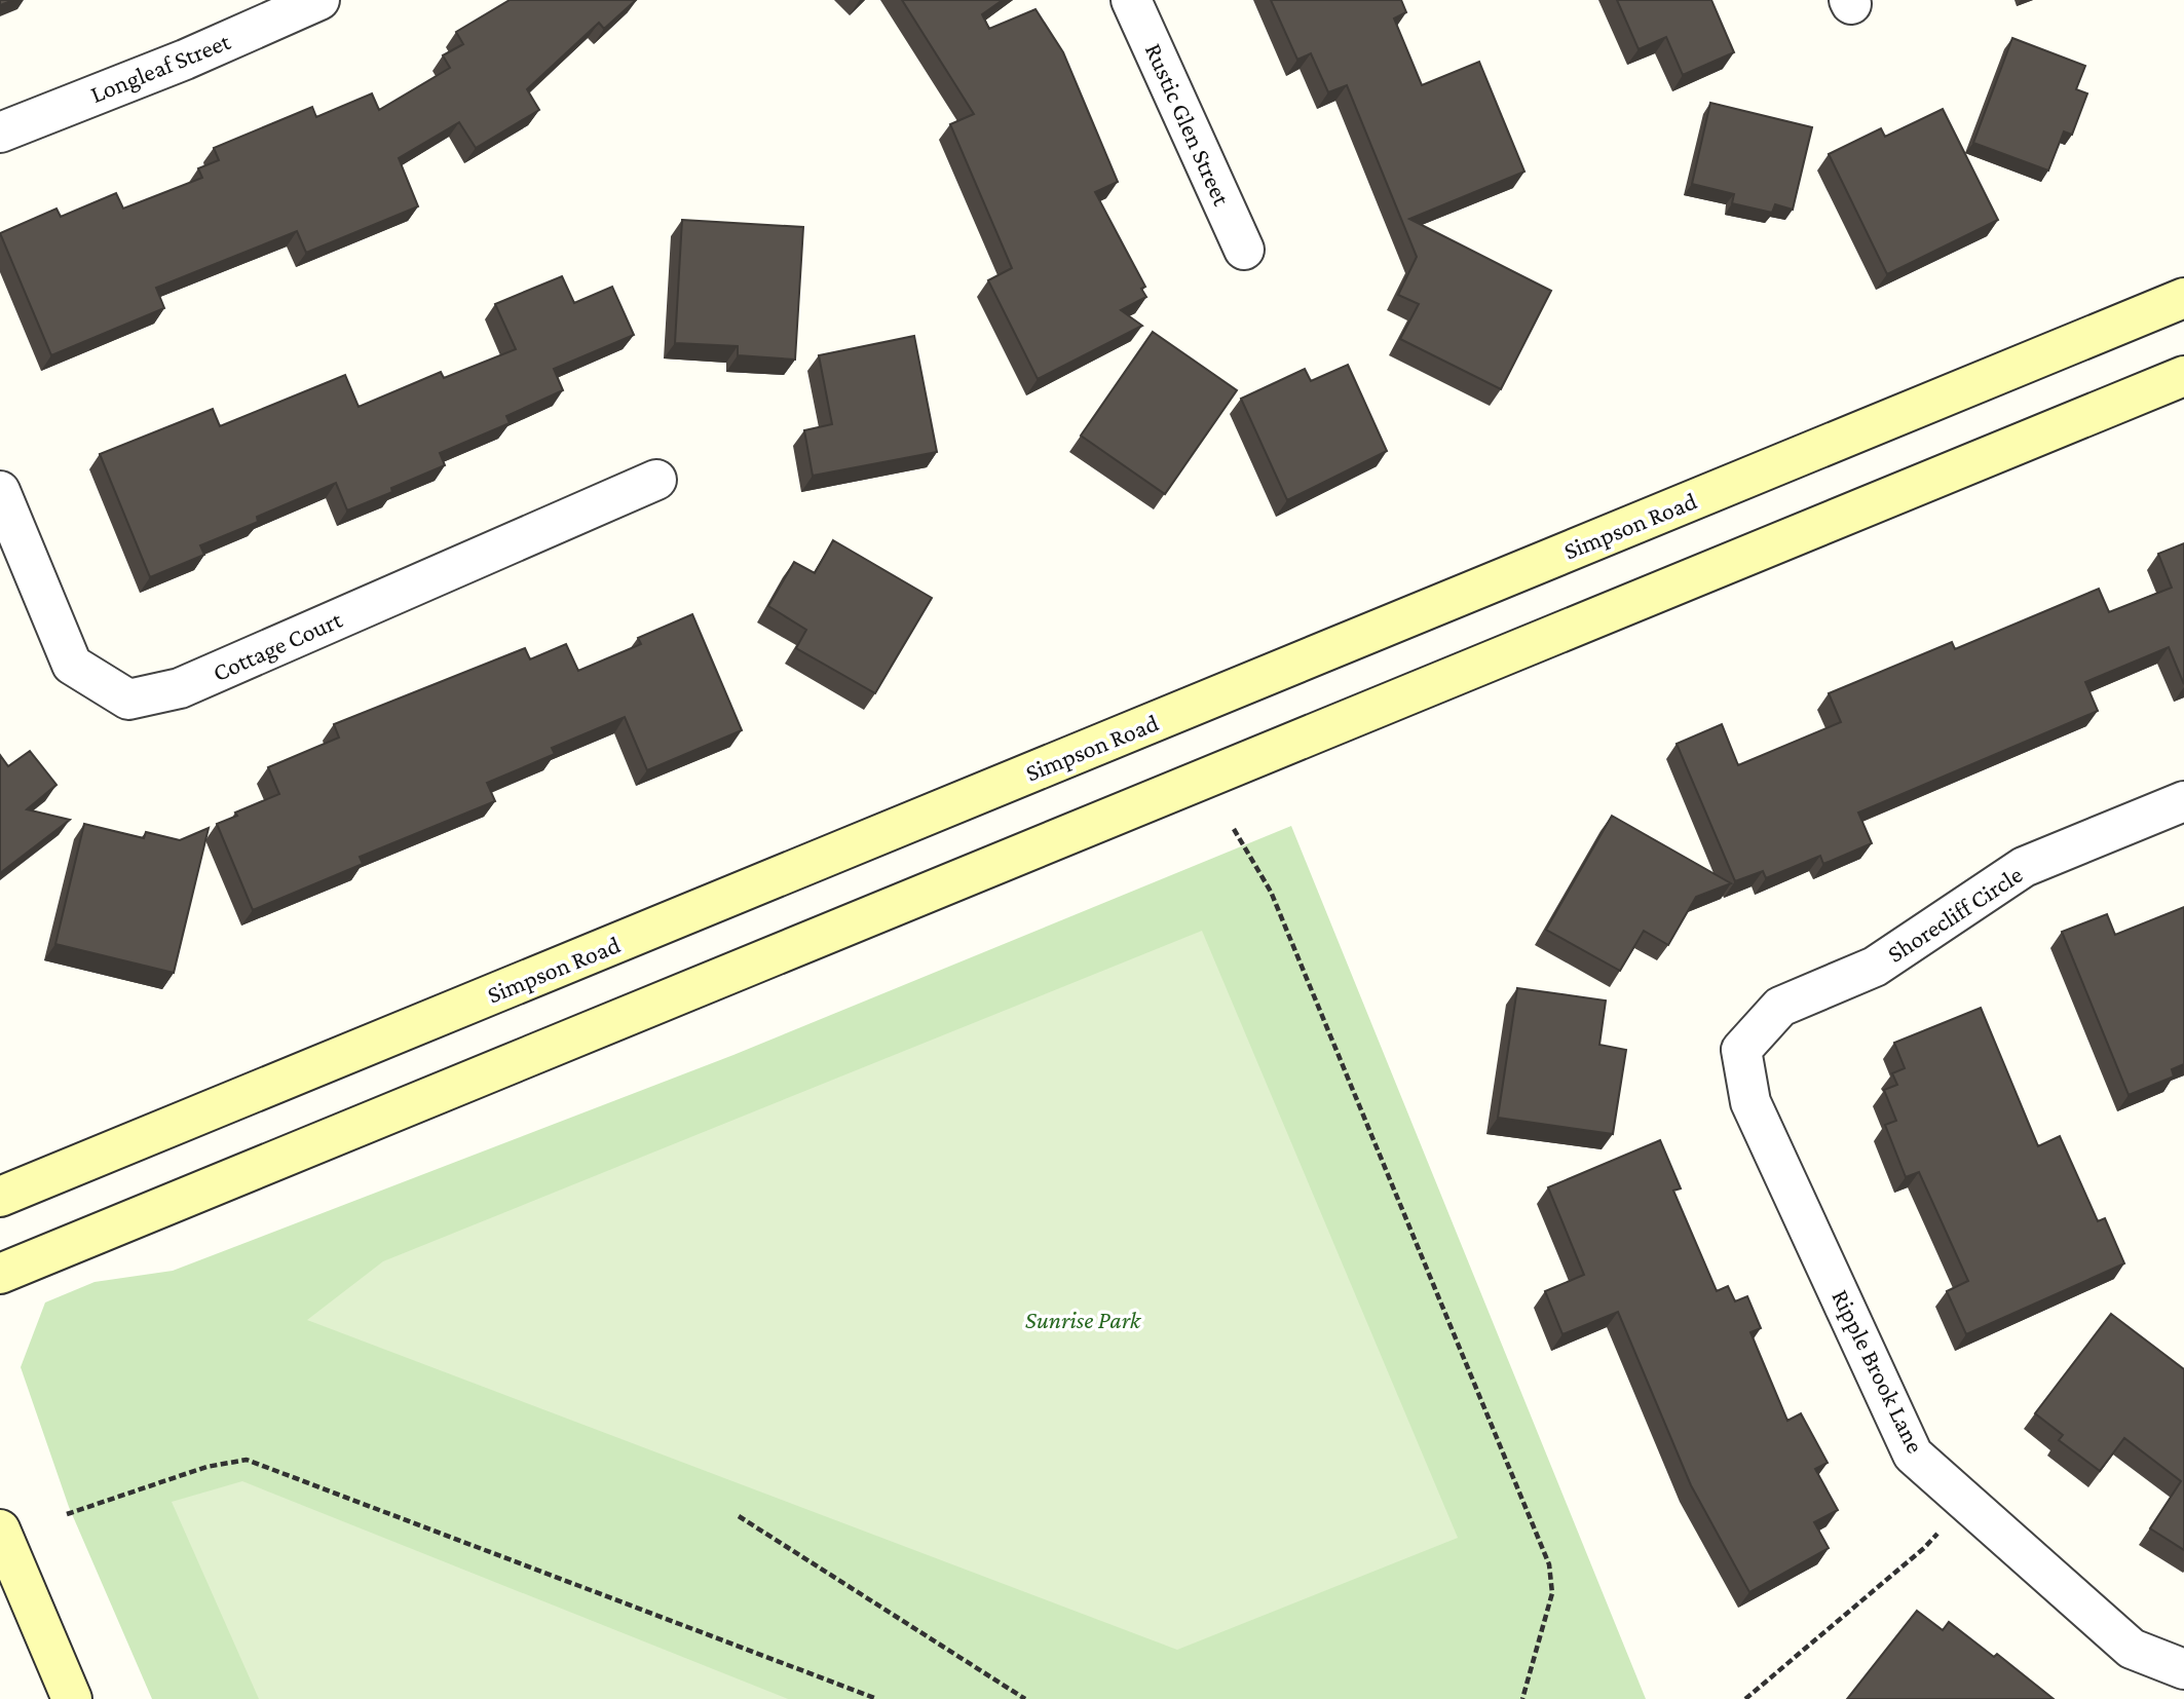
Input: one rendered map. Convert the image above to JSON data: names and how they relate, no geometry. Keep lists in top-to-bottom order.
{
  "streets": {
    "main road": ["Simpson Road"],
    "street": [
      "Longleaf Street",
      "Rustic Glen Street",
      "Cottage Court",
      "Shorecliff Circle",
      "Ripple Brook Lane"
    ]
  },
  "crossings": [
    ["Shorecliff Circle", "Ripple Brook Lane"]
  ],
  "parks": ["Sunrise Park"]
}
